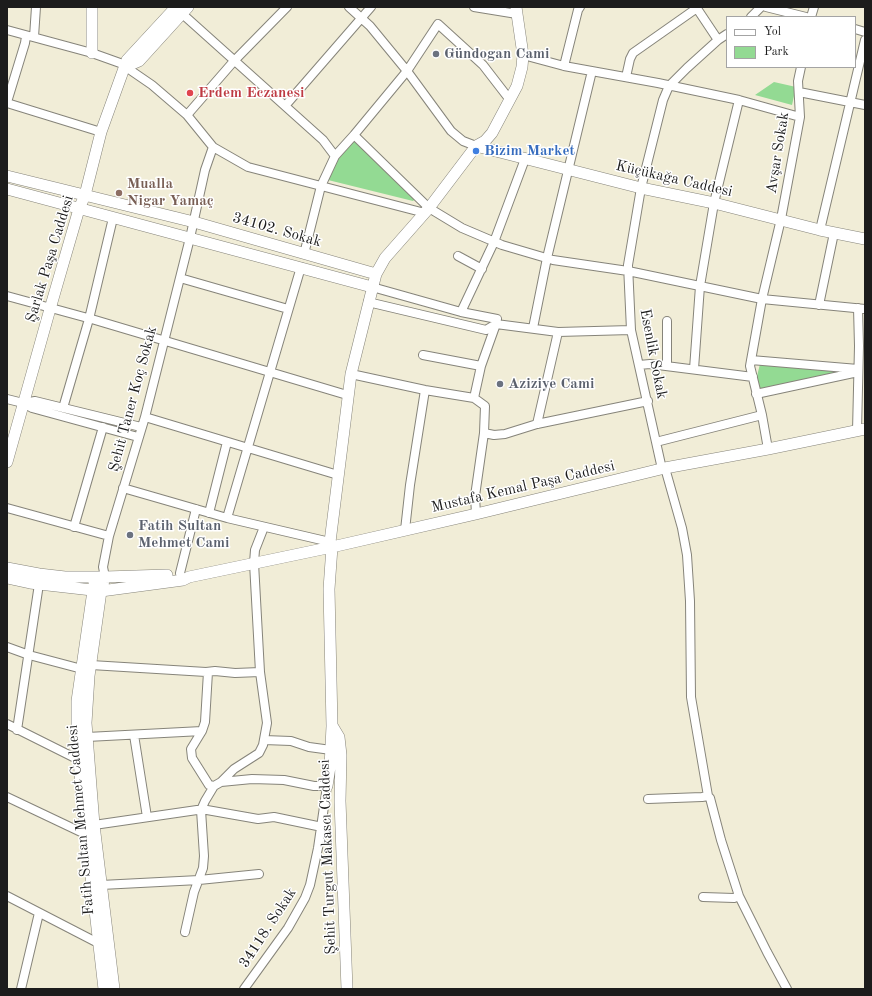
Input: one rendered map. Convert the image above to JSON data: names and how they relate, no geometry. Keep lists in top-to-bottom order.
{
  "streets": {
    "street": [
      "Avşar Sokak",
      "Küçükağa Caddesi",
      "34102. Sokak",
      "Şarlak Paşa Caddesi",
      "Esenlik Sokak",
      "Şehit Taner Koç Sokak",
      "Mustafa Kemal Paşa Caddesi",
      "Fatih Sultan Mehmet Caddesi",
      "Şehit Turgut Makascı Caddesi",
      "34118. Sokak"
    ]
  },
  "crossings": [
    ["Avşar Sokak", "Küçükağa Caddesi"],
    ["Avşar Sokak", "Mustafa Kemal Paşa Caddesi"],
    ["Küçükağa Caddesi", "Esenlik Sokak"],
    ["Küçükağa Caddesi", "Şehit Turgut Makascı Caddesi"],
    ["34102. Sokak", "Şarlak Paşa Caddesi"],
    ["34102. Sokak", "Şehit Taner Koç Sokak"],
    ["34102. Sokak", "Şehit Turgut Makascı Caddesi"],
    ["Esenlik Sokak", "Mustafa Kemal Paşa Caddesi"],
    ["Şehit Taner Koç Sokak", "Mustafa Kemal Paşa Caddesi"],
    ["Şehit Taner Koç Sokak", "Fatih Sultan Mehmet Caddesi"],
    ["Mustafa Kemal Paşa Caddesi", "Fatih Sultan Mehmet Caddesi"],
    ["Mustafa Kemal Paşa Caddesi", "Şehit Turgut Makascı Caddesi"],
    ["Şehit Turgut Makascı Caddesi", "34118. Sokak"]
  ],
  "places": [
    "Gündogan Cami",
    "Erdem Eczanesi",
    "Bizim Market",
    "Mualla Nigar Yamaç",
    "Aziziye Cami",
    "Fatih Sultan Mehmet Cami"
  ],
  "legend": ["Yol", "Park"]
}
